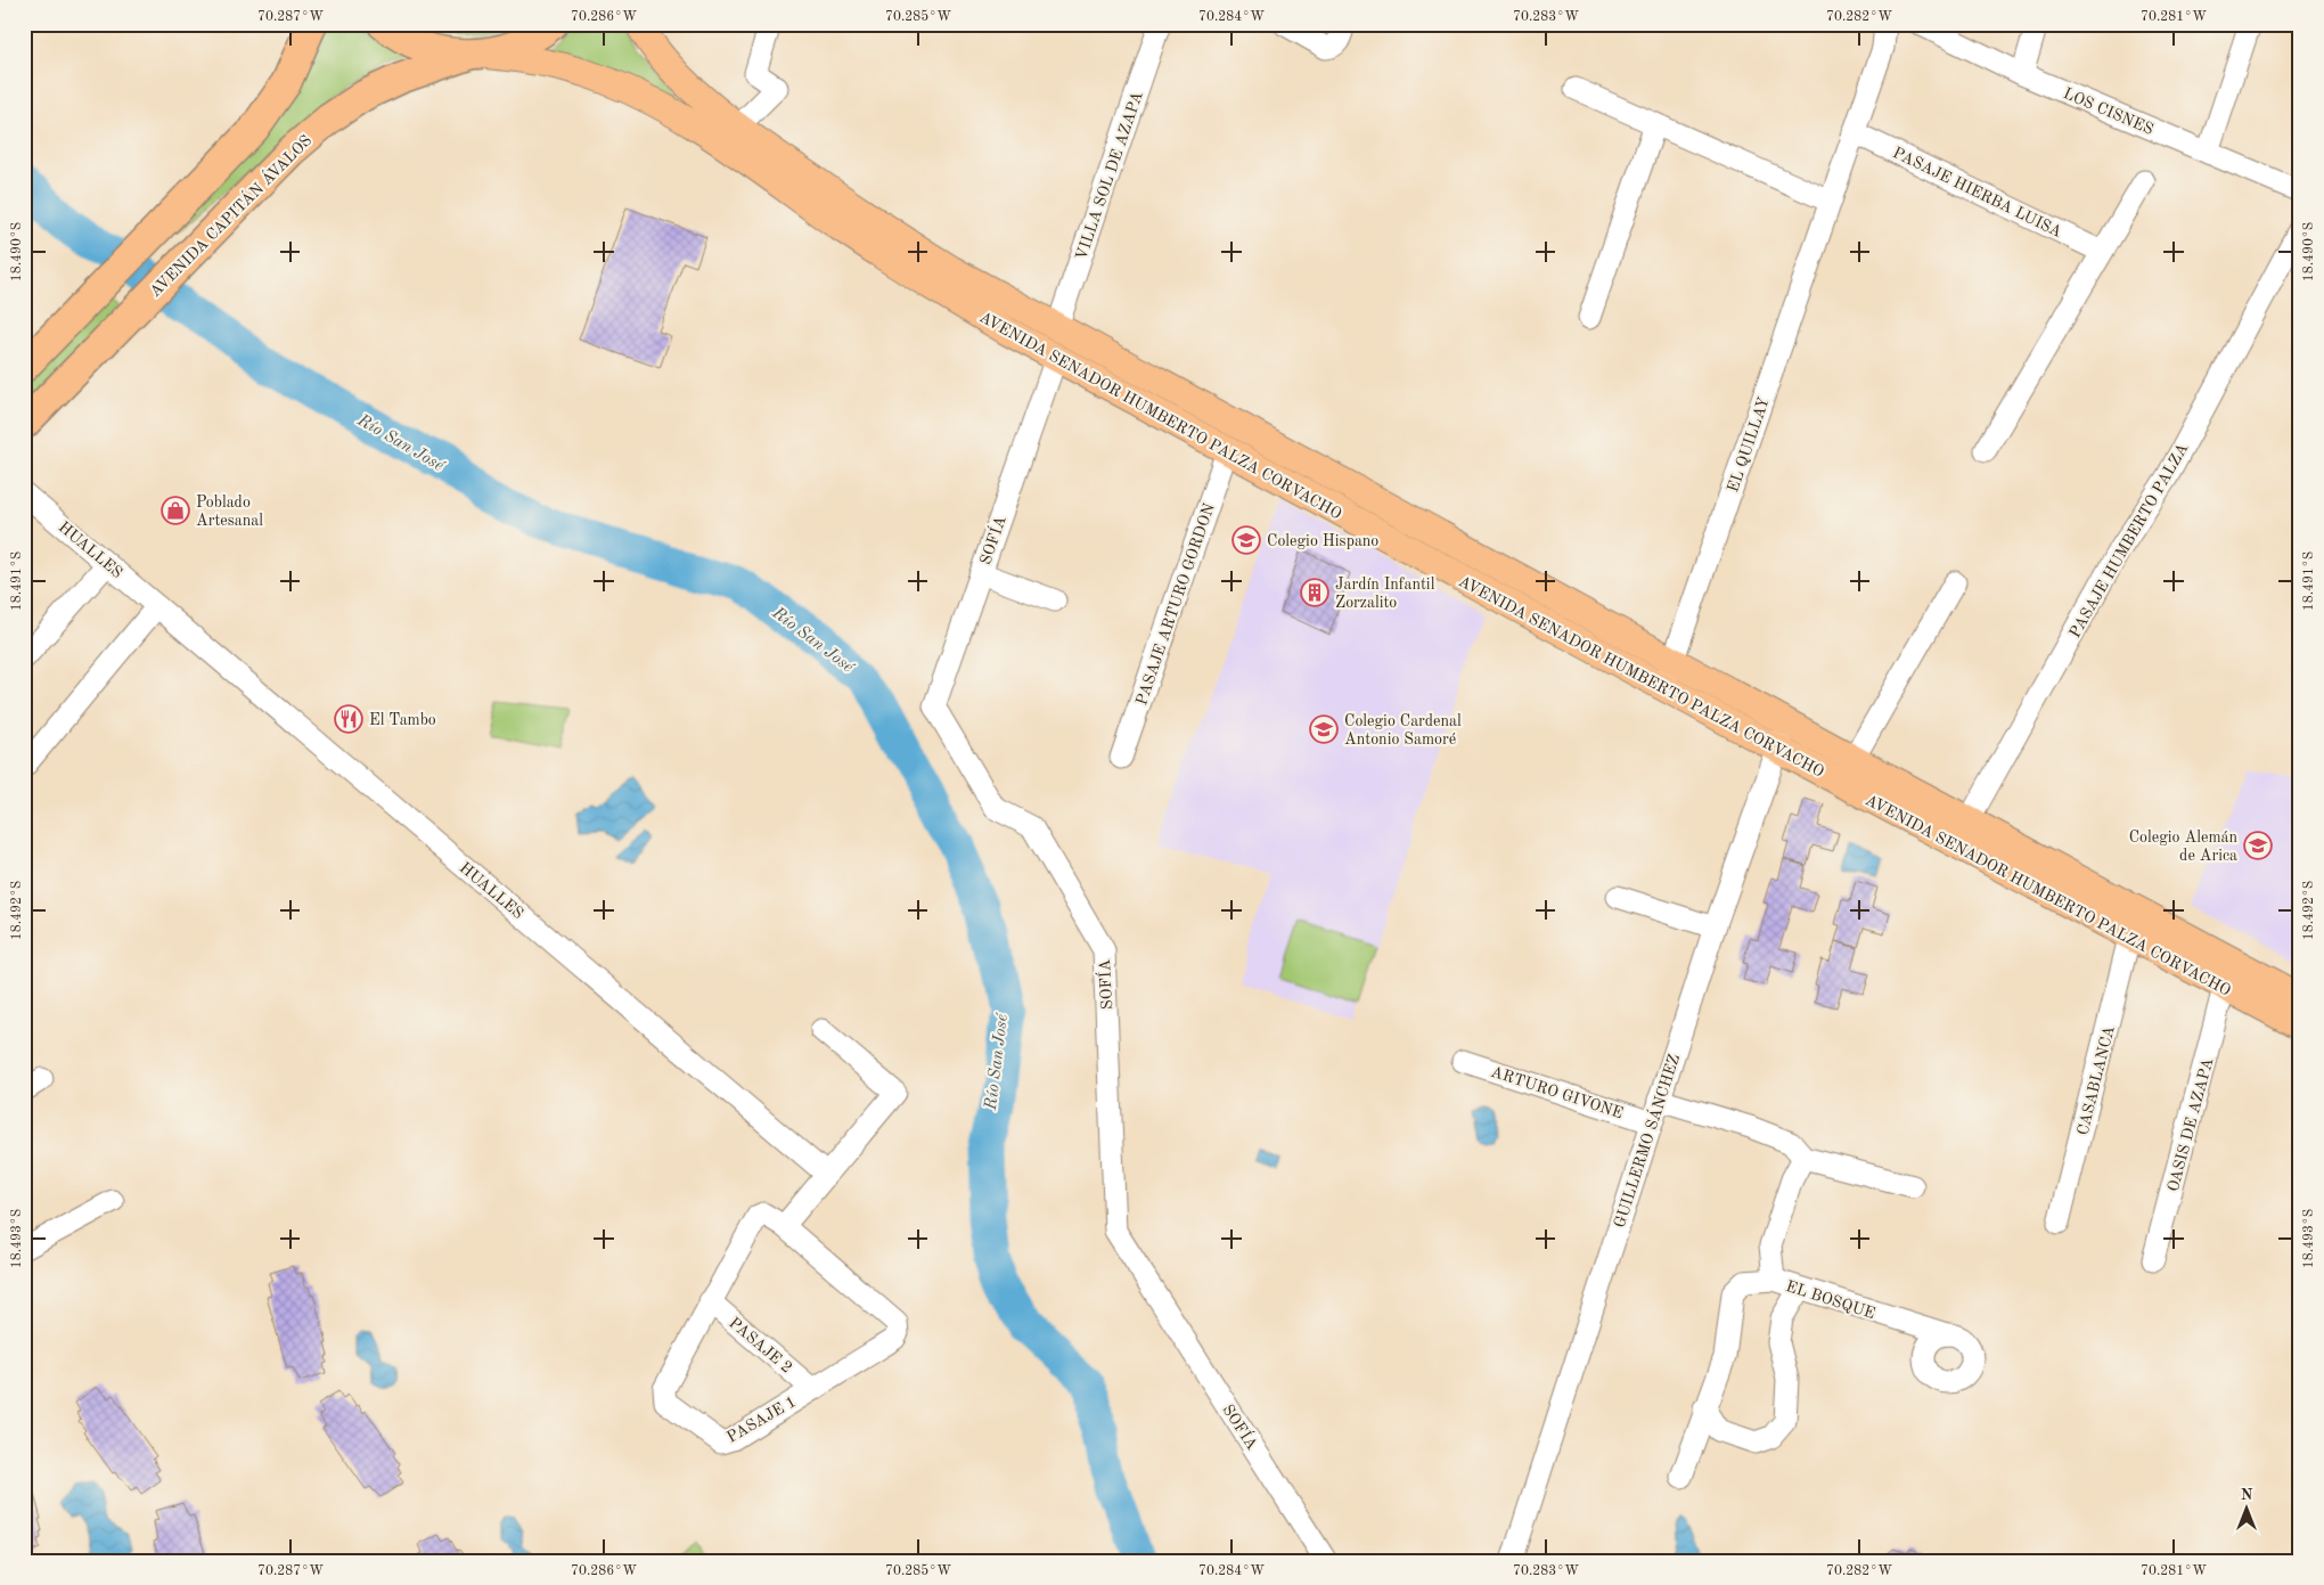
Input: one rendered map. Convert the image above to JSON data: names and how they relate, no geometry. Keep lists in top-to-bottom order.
{
  "streets": {
    "highway": ["AVENIDA CAPITÁN ÁVALOS"],
    "main road": ["AVENIDA SENADOR HUMBERTO PALZA CORVACHO"],
    "street": [
      "LOS CISNES",
      "VILLA SOL DE AZAPA",
      "PASAJE HIERBA LUISA",
      "EL QUILLAY",
      "SOFÍA",
      "PASAJE HUMBERTO PALZA",
      "HUALLES",
      "PASAJE ARTURO GORDON",
      "CASABLANCA",
      "ARTURO GIVONE",
      "OASIS DE AZAPA",
      "GUILLERMO SÁNCHEZ",
      "EL BOSQUE",
      "PASAJE 2",
      "PASAJE 1"
    ]
  },
  "crossings": [
    ["VILLA SOL DE AZAPA", "AVENIDA SENADOR HUMBERTO PALZA CORVACHO"],
    ["PASAJE HIERBA LUISA", "EL QUILLAY"],
    ["AVENIDA CAPITÁN ÁVALOS", "AVENIDA SENADOR HUMBERTO PALZA CORVACHO"],
    ["AVENIDA SENADOR HUMBERTO PALZA CORVACHO", "EL QUILLAY"],
    ["AVENIDA SENADOR HUMBERTO PALZA CORVACHO", "SOFÍA"],
    ["AVENIDA SENADOR HUMBERTO PALZA CORVACHO", "PASAJE HUMBERTO PALZA"],
    ["AVENIDA SENADOR HUMBERTO PALZA CORVACHO", "PASAJE ARTURO GORDON"],
    ["AVENIDA SENADOR HUMBERTO PALZA CORVACHO", "CASABLANCA"],
    ["AVENIDA SENADOR HUMBERTO PALZA CORVACHO", "OASIS DE AZAPA"],
    ["AVENIDA SENADOR HUMBERTO PALZA CORVACHO", "GUILLERMO SÁNCHEZ"],
    ["ARTURO GIVONE", "GUILLERMO SÁNCHEZ"],
    ["PASAJE 2", "PASAJE 1"]
  ],
  "water": ["Río San José"],
  "places": {
    "shop": ["Poblado Artesanal"],
    "school or university": ["Colegio Hispano", "Colegio Cardenal Antonio Samoré", "Colegio Alemán de Arica"],
    "building": ["Jardín Infantil Zorzalito"],
    "restaurant": ["El Tambo"]
  },
  "north": "top",
  "coordinates": [
    "70.287°W",
    "70.286°W",
    "70.285°W",
    "70.284°W",
    "70.283°W",
    "70.282°W",
    "70.281°W",
    "18.490°S",
    "18.491°S",
    "18.492°S",
    "18.493°S"
  ]
}
